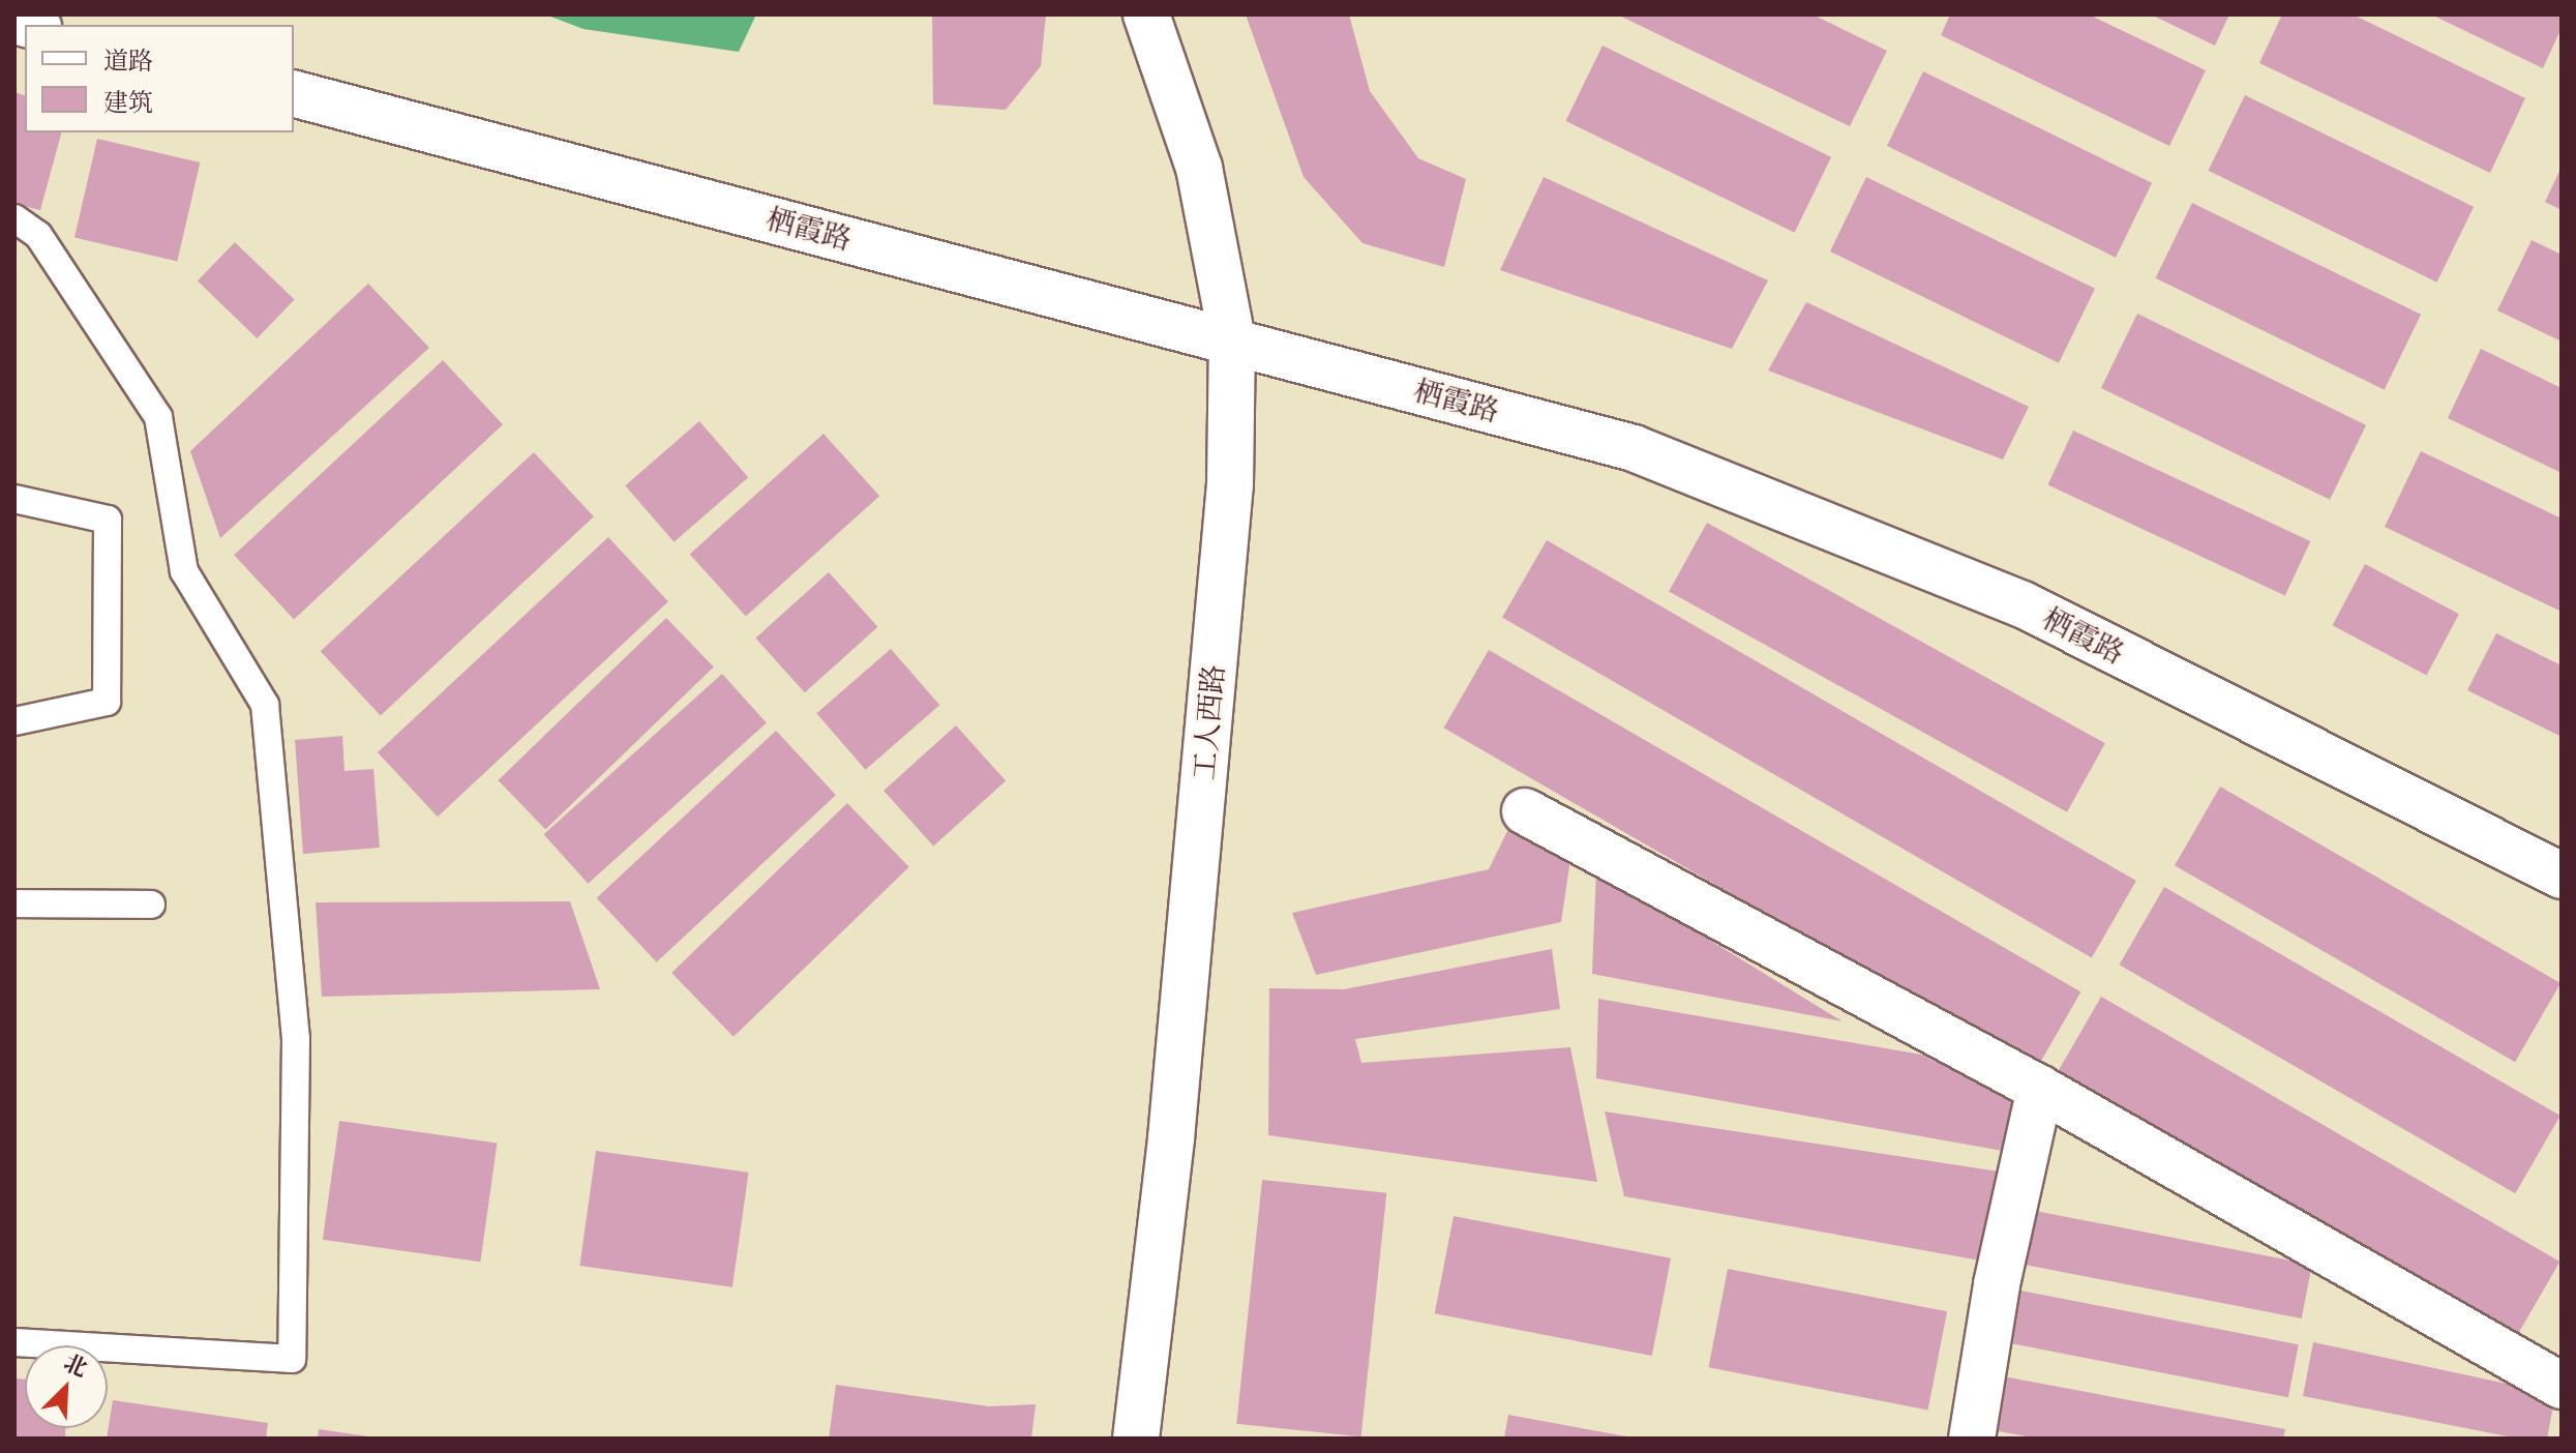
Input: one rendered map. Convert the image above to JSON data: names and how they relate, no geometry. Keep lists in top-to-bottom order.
{
  "streets": {
    "street": ["栖霞路", "工人西路"]
  },
  "crossings": [
    ["栖霞路", "工人西路"]
  ],
  "legend": ["道路", "建筑"],
  "north": "top right"
}
